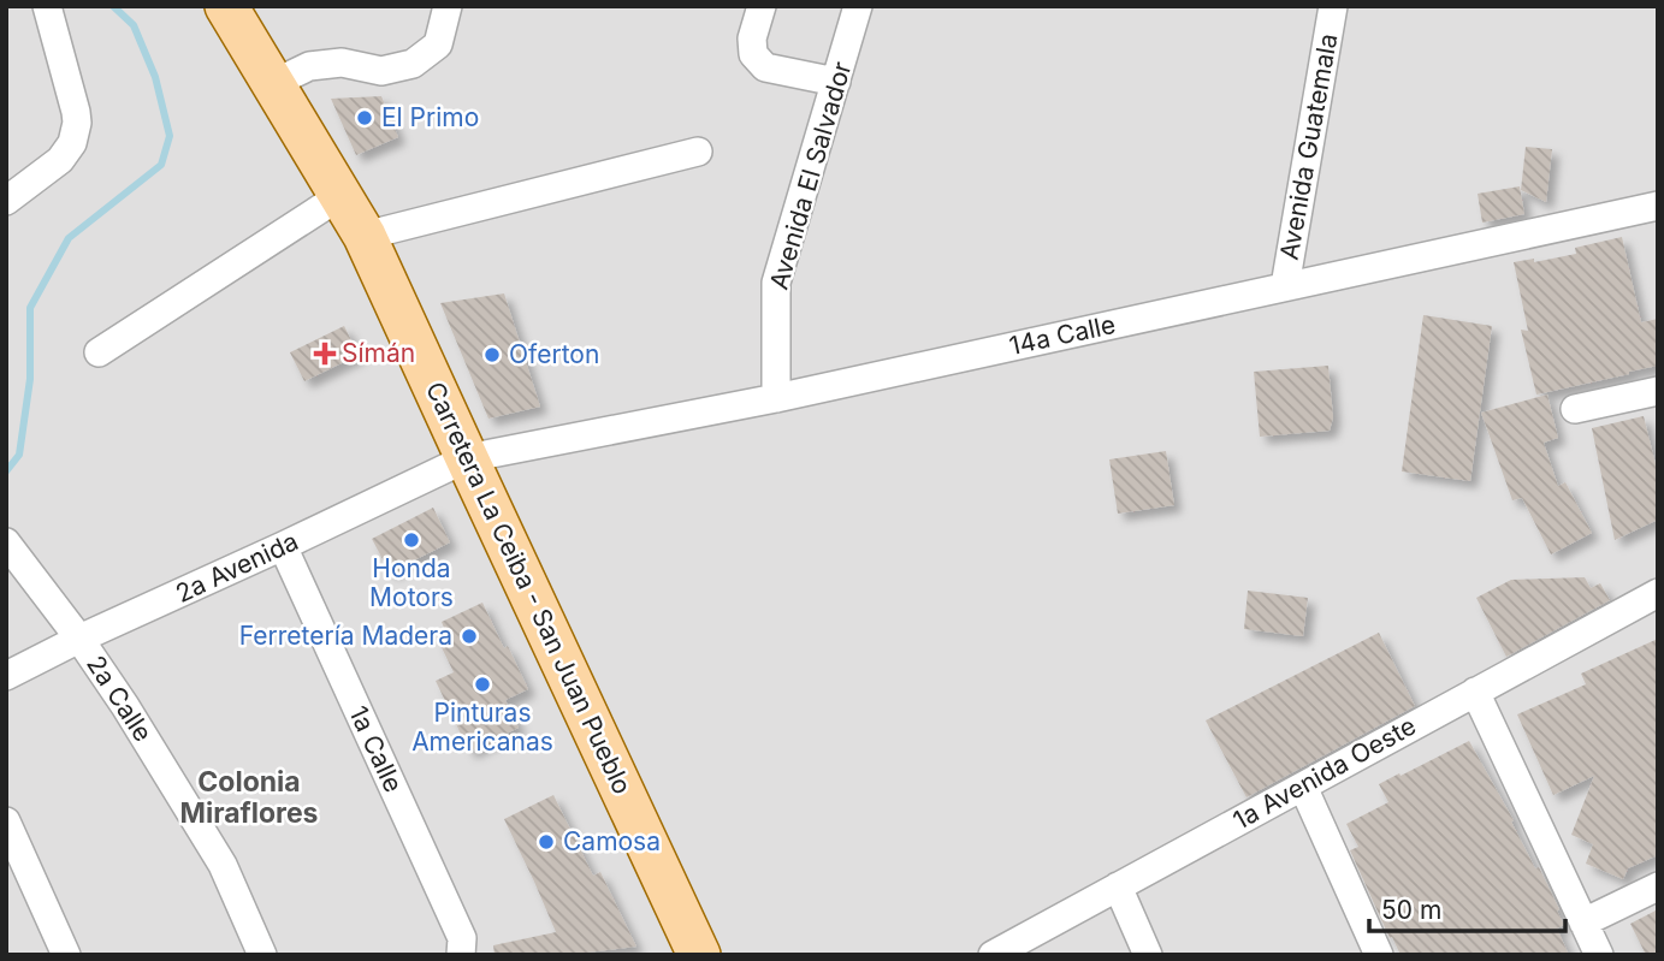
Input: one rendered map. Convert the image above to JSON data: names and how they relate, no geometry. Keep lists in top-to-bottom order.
{
  "streets": {
    "main road": ["Carretera La Ceiba - San Juan Pueblo"],
    "street": [
      "Avenida Guatemala",
      "Avenida El Salvador",
      "14a Calle",
      "2a Avenida",
      "2a Calle",
      "1a Calle",
      "1a Avenida Oeste"
    ]
  },
  "crossings": [
    ["Avenida Guatemala", "14a Calle"],
    ["Avenida El Salvador", "14a Calle"],
    ["14a Calle", "2a Avenida"],
    ["14a Calle", "Carretera La Ceiba - San Juan Pueblo"],
    ["2a Avenida", "Carretera La Ceiba - San Juan Pueblo"],
    ["2a Avenida", "2a Calle"],
    ["2a Avenida", "1a Calle"]
  ],
  "districts": ["Colonia Miraflores"],
  "places": {
    "other": [
      "El Primo",
      "Oferton",
      "Honda Motors",
      "Ferretería Madera",
      "Pinturas Americanas",
      "Camosa"
    ],
    "health": ["Símán"]
  },
  "scale_bar": "50 m"
}
